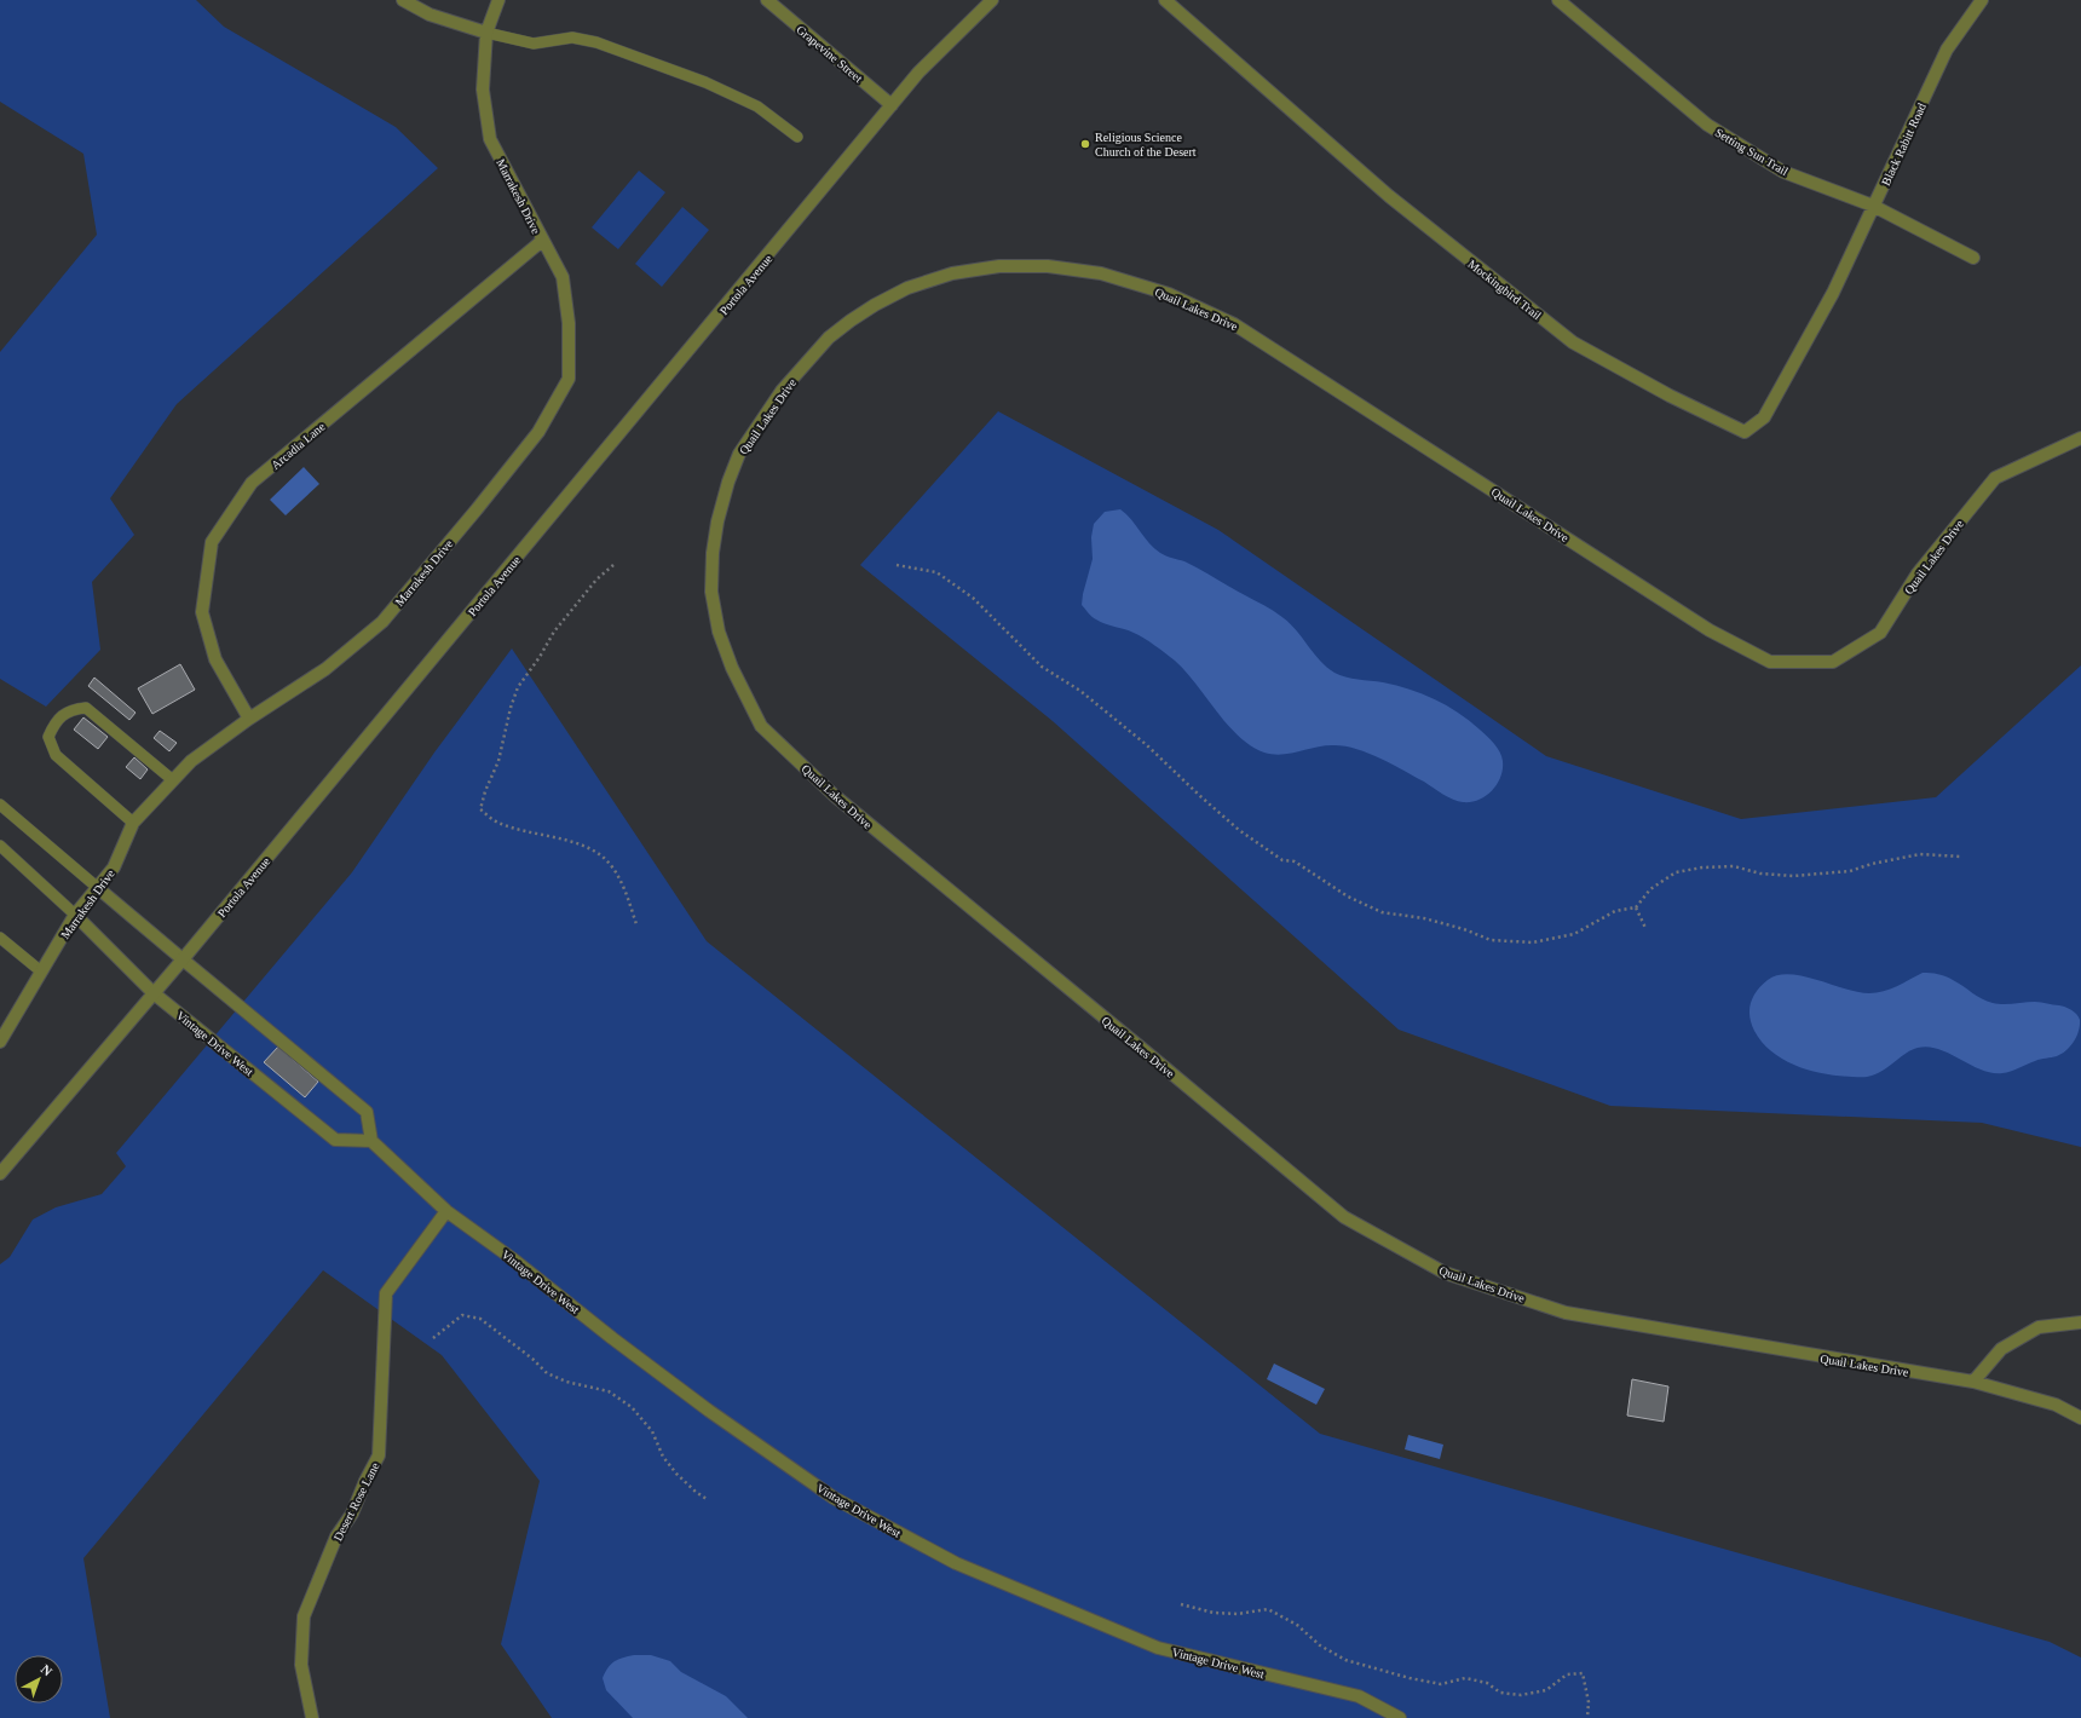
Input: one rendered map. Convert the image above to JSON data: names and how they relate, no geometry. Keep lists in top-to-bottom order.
{
  "streets": {
    "street": [
      "Grapevine Street",
      "Black Rabitt Road",
      "Setting Sun Trail",
      "Marrakesh Drive",
      "Portola Avenue",
      "Mockingbird Trail",
      "Quail Lakes Drive",
      "Arcadia Lane",
      "Vintage Drive West",
      "Desert Rose Lane"
    ]
  },
  "crossings": [
    ["Grapevine Street", "Portola Avenue"],
    ["Black Rabitt Road", "Setting Sun Trail"],
    ["Black Rabitt Road", "Mockingbird Trail"],
    ["Marrakesh Drive", "Arcadia Lane"],
    ["Marrakesh Drive", "Vintage Drive West"],
    ["Portola Avenue", "Vintage Drive West"],
    ["Vintage Drive West", "Desert Rose Lane"]
  ],
  "places": ["Religious Science Church of the Desert"],
  "north": "top right"
}
